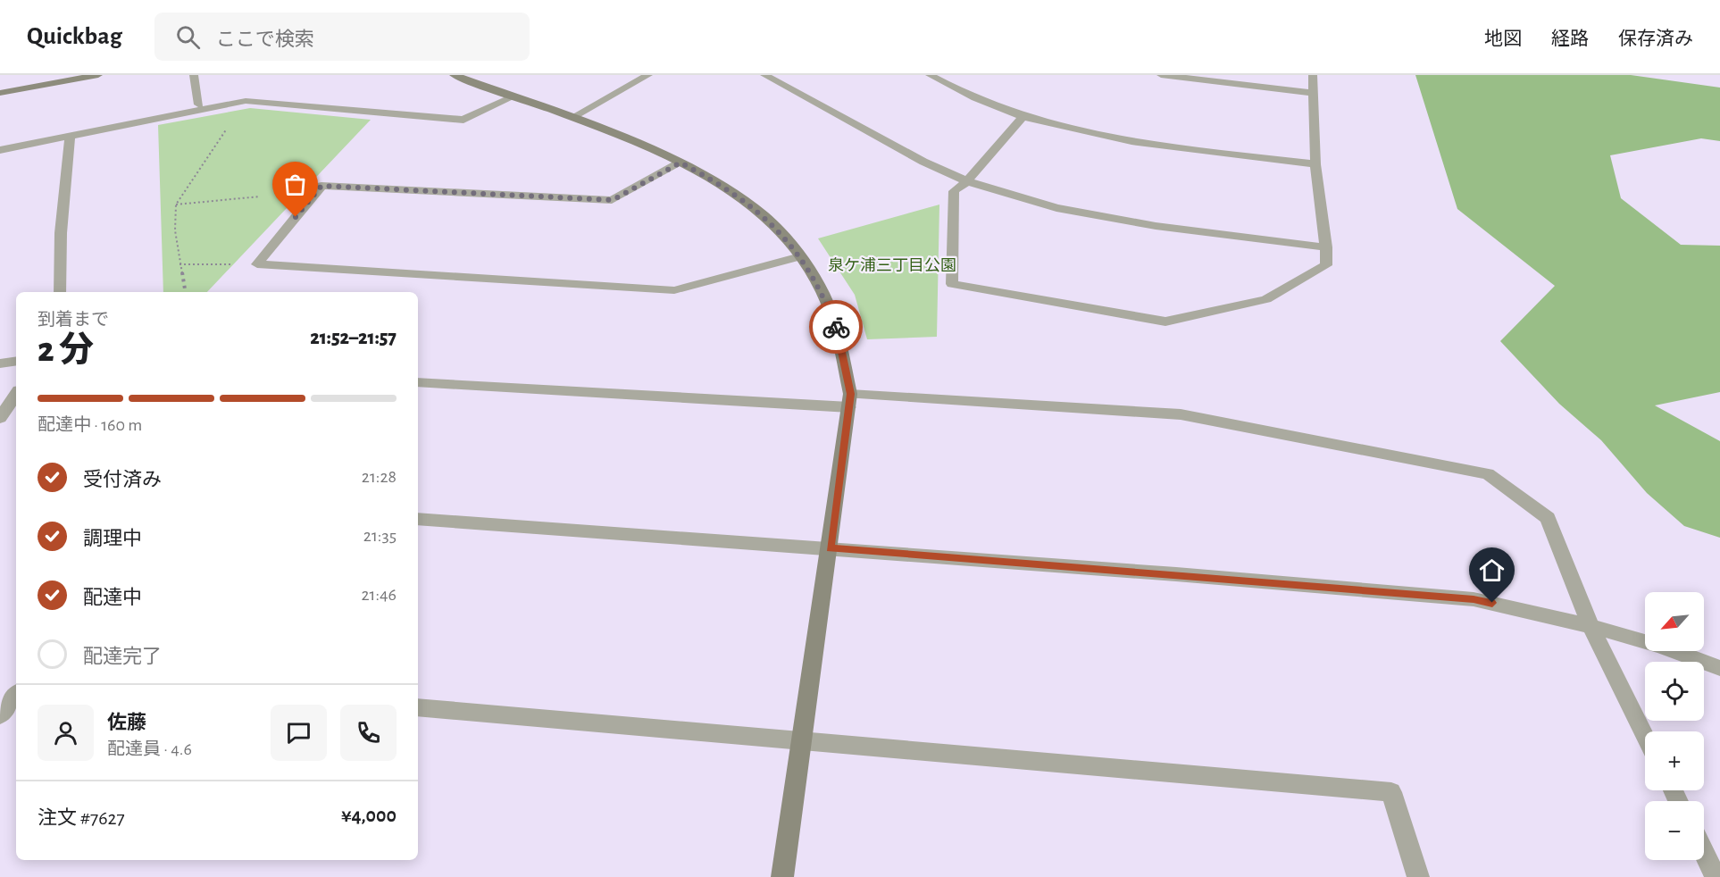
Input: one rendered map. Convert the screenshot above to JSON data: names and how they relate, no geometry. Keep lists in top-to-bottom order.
{
  "parks": ["泉ケ浦三丁目公園"],
  "north": "bottom left",
  "page": {
    "header": "Quickbag",
    "search": "ここで検索",
    "nav": ["地図", "経路", "保存済み"],
    "heading": ["2 分", "到着まで", "21:52–21:57"],
    "panel": [
      "佐藤",
      "配達員 · 4.6",
      "注文 #7627",
      "¥4,000"
    ],
    "bar": "配達中 · 160 m",
    "list": [
      ["受付済み", "21:28"],
      ["調理中", "21:35"],
      ["配達中", "21:46"],
      "配達完了"
    ],
    "map_buttons": ["+", "−"]
  }
}
